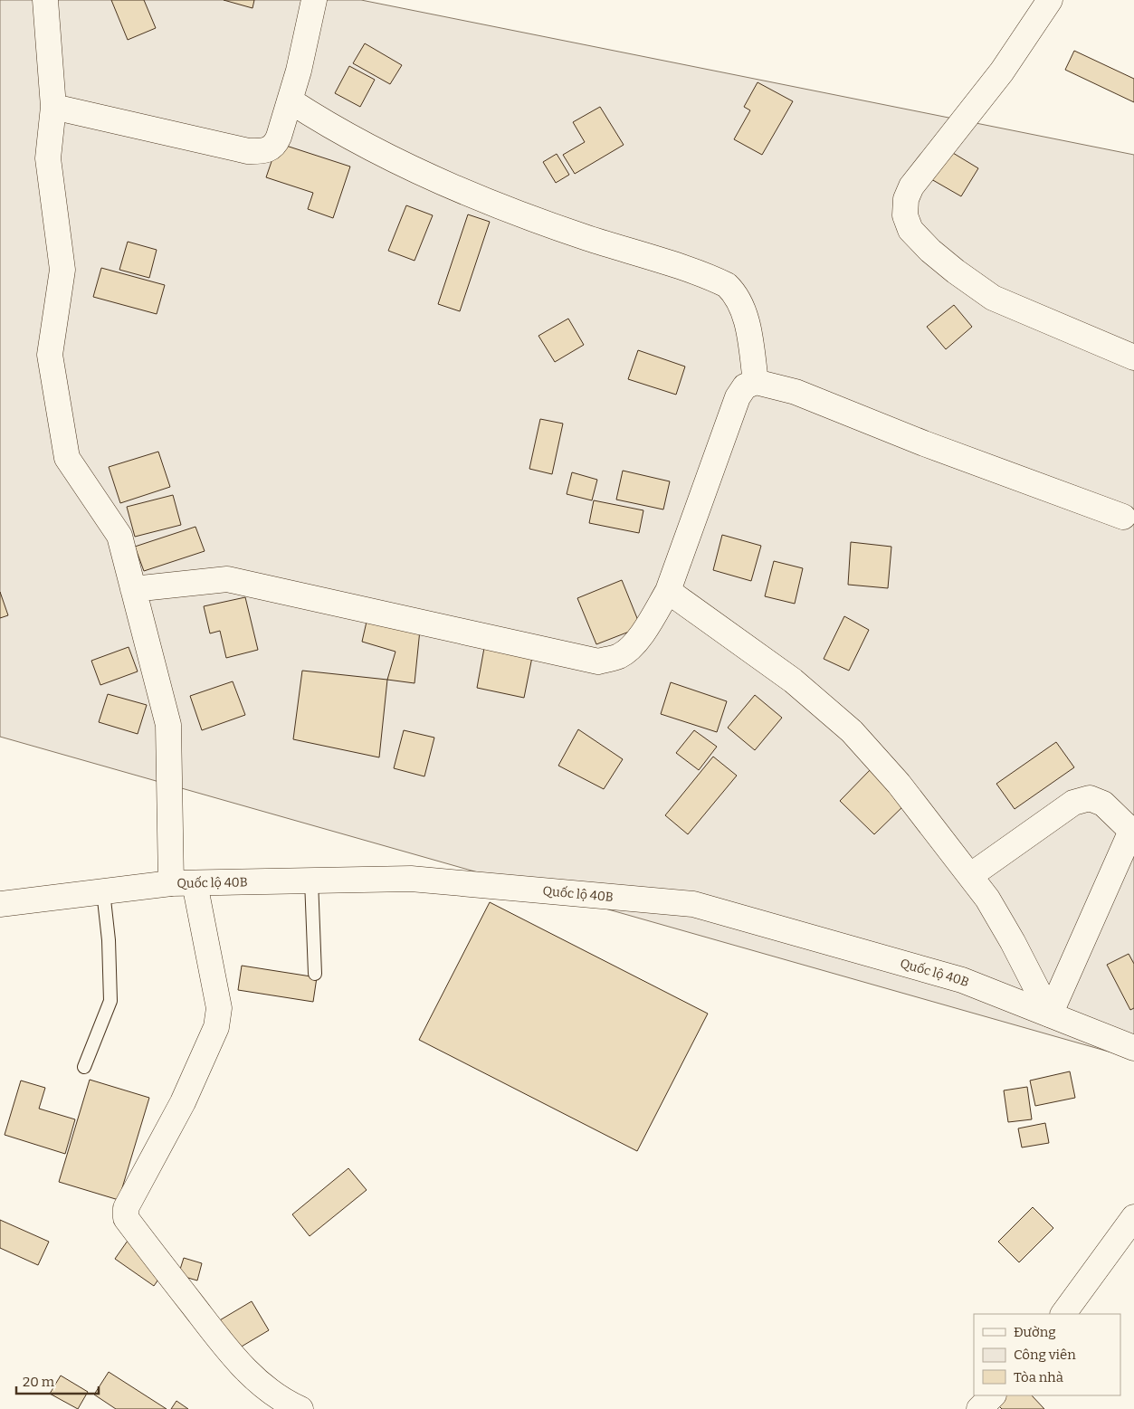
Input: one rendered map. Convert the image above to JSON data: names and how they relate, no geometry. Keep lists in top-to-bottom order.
{
  "streets": {
    "main road": ["Quốc lộ 40B"]
  },
  "legend": ["Đường", "Công viên", "Tòa nhà"],
  "scale_bar": "20 m"
}
